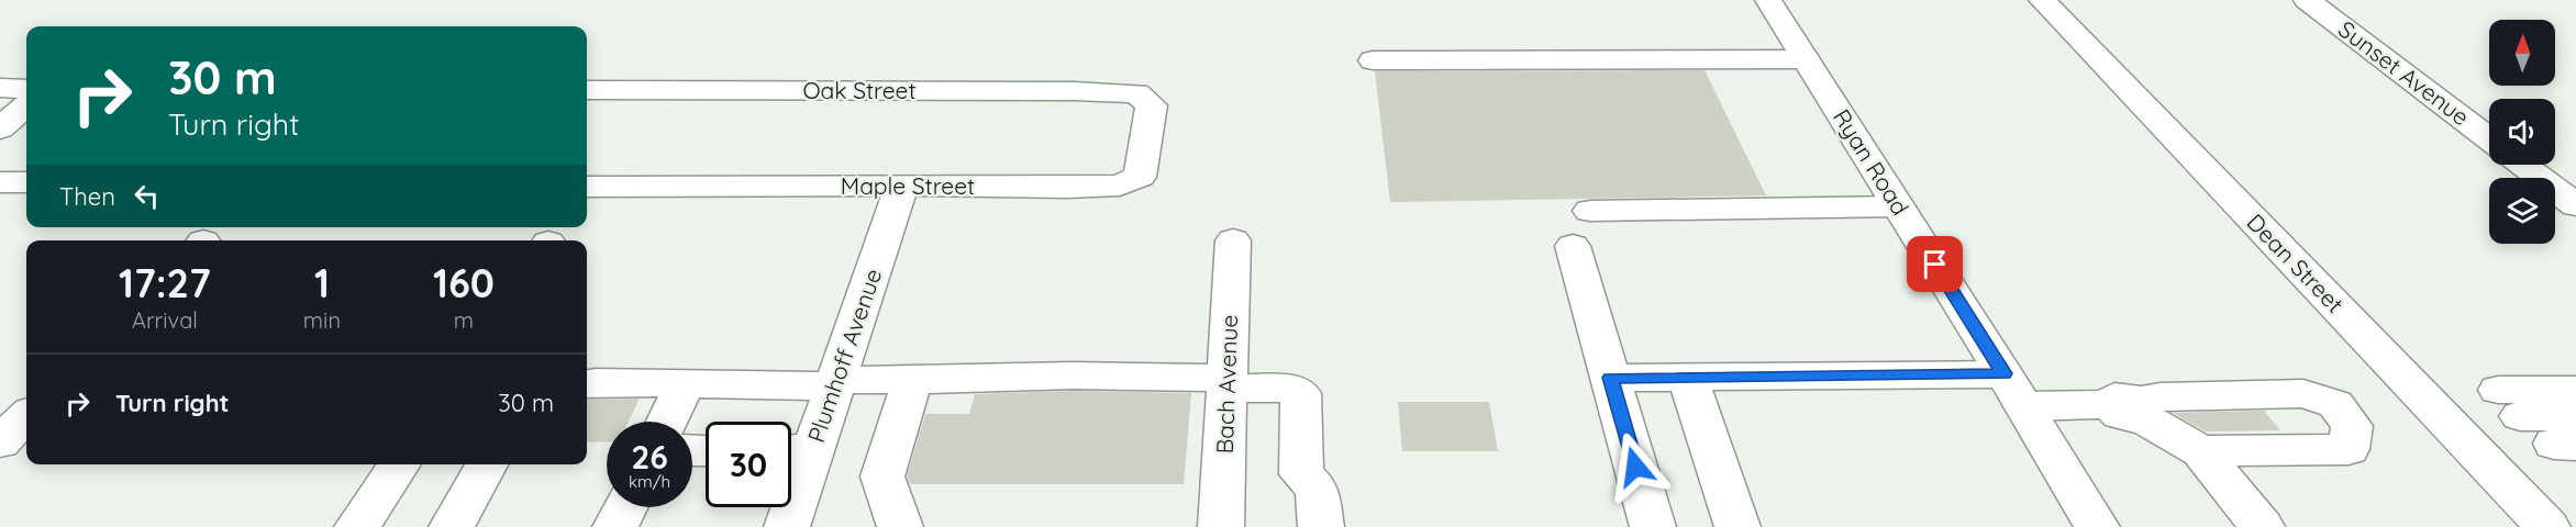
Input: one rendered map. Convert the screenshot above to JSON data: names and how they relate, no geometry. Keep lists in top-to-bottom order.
{
  "streets": {
    "street": [
      "Sunset Avenue",
      "Oak Street",
      "Ryan Road",
      "Maple Street",
      "Dean Street",
      "Plumhoff Avenue",
      "Bach Avenue"
    ]
  },
  "crossings": [
    ["Oak Street", "Maple Street"],
    ["Maple Street", "Plumhoff Avenue"]
  ],
  "north": "top",
  "page": {
    "turn": ["30 m", "Turn right"],
    "then": "Then",
    "eta": [
      "17:27",
      "Arrival",
      "1",
      "min",
      "160",
      "m"
    ],
    "list": [
      {
        "name": "Turn right",
        "value": "30 m"
      }
    ],
    "speed": "26 km/h",
    "limit": "30"
  }
}
